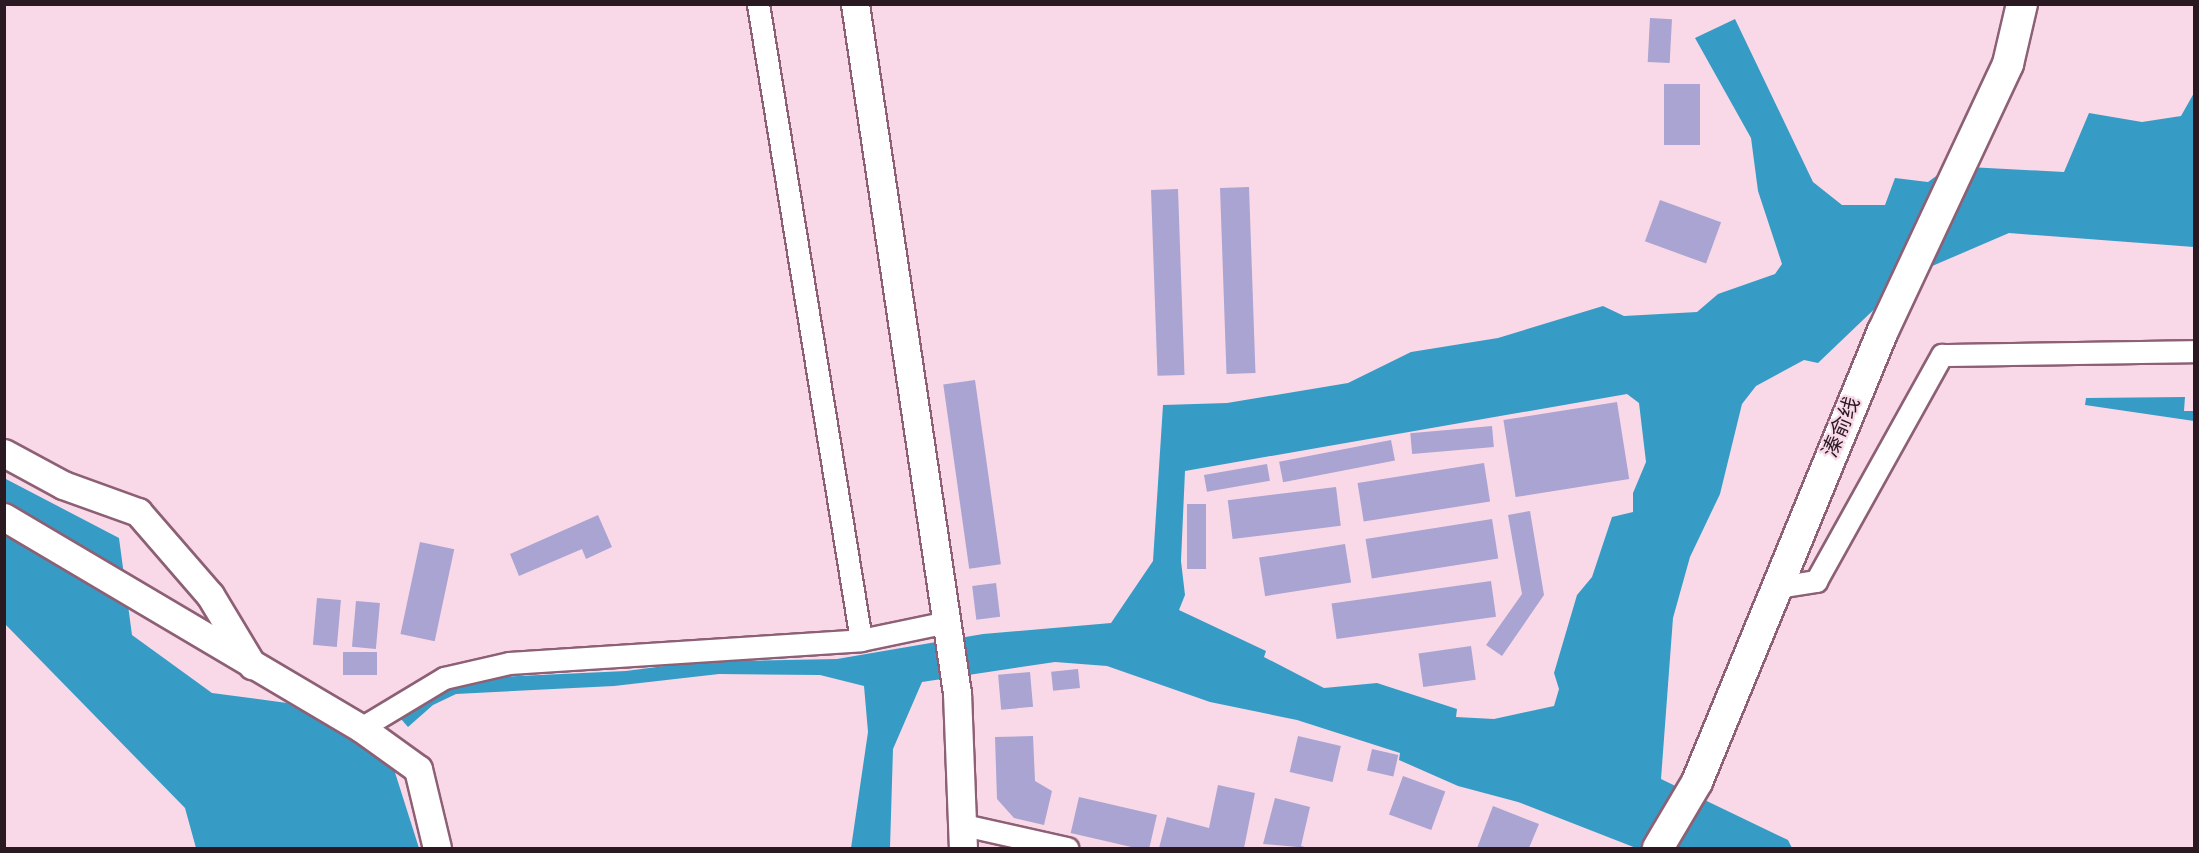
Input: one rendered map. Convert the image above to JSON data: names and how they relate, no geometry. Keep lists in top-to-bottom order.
{
  "streets": {
    "main road": ["溱俞线"]
  }
}
